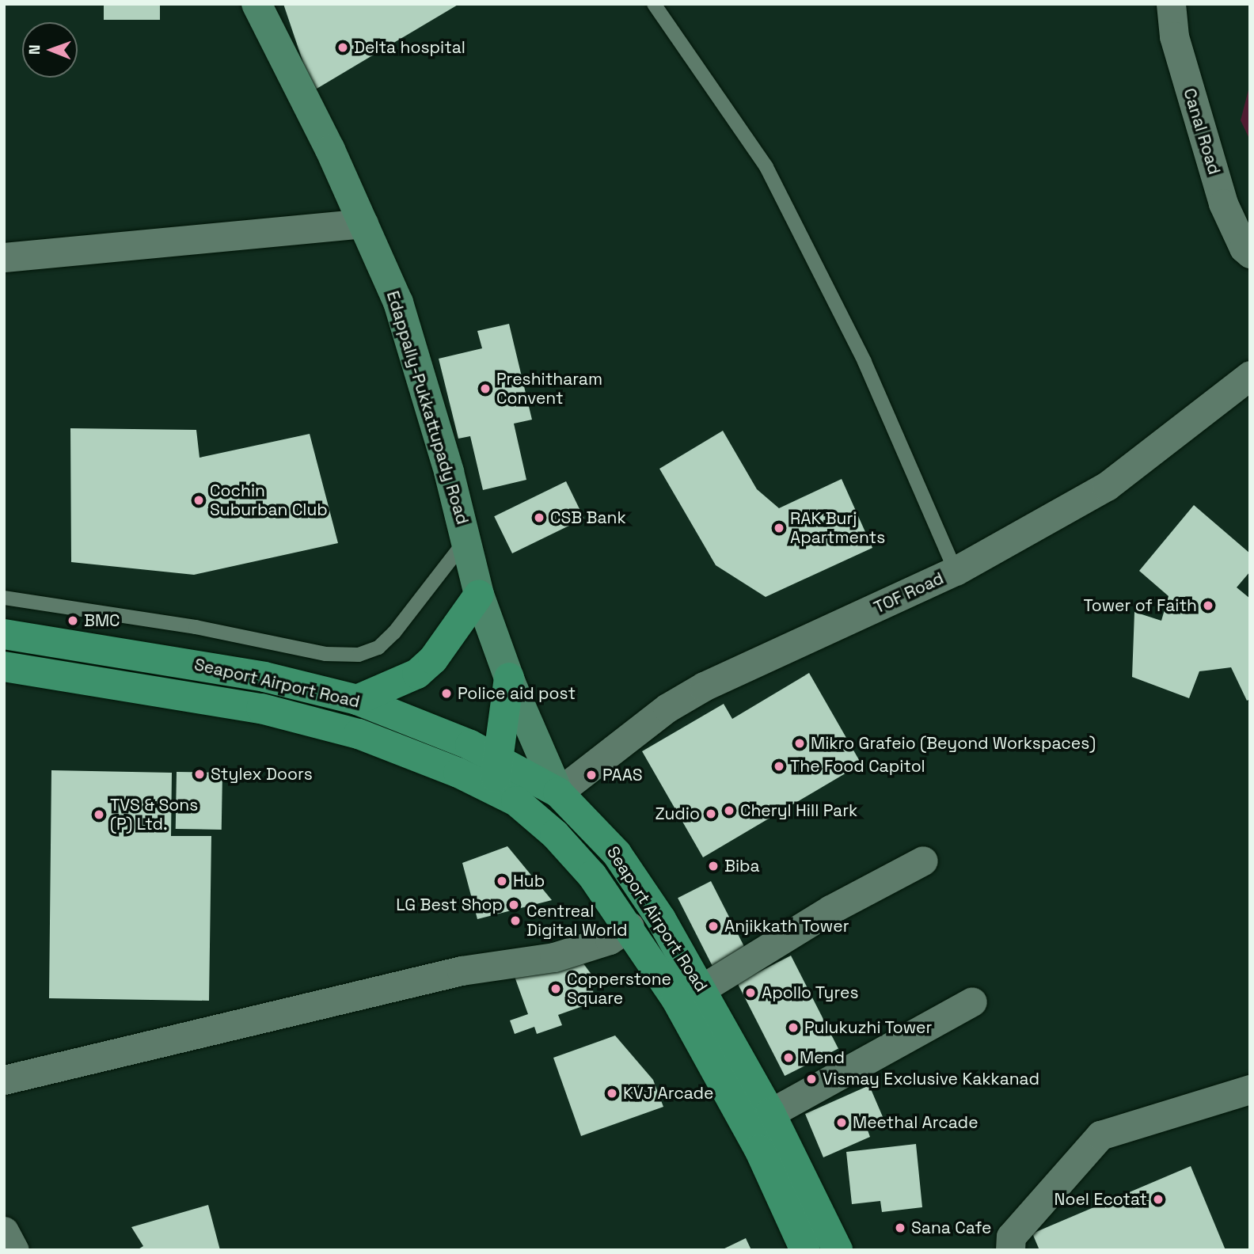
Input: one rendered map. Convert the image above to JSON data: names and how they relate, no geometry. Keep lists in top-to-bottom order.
{
  "streets": {
    "main road": ["Edappally-Pukkattupady Road", "Seaport Airport Road"],
    "street": ["Canal Road", "TOF Road"]
  },
  "crossings": [
    ["Edappally-Pukkattupady Road", "TOF Road"],
    ["Edappally-Pukkattupady Road", "Seaport Airport Road"],
    ["TOF Road", "Seaport Airport Road"]
  ],
  "places": [
    "Delta hospital",
    "Preshitharam Convent",
    "Cochin Suburban Club",
    "CSB Bank",
    "RAK Burj Apartments",
    "Tower of Faith",
    "BMC",
    "Police aid post",
    "Mikro Grafeio (Beyond Workspaces)",
    "The Food Capitol",
    "Stylex Doors",
    "PAAS",
    "Cheryl Hill Park",
    "Zudio",
    "TVS & Sons (P) Ltd.",
    "Biba",
    "Hub",
    "LG Best Shop",
    "Centreal Digital World",
    "Anjikkath Tower",
    "Copperstone Square",
    "Apollo Tyres",
    "Pulukuzhi Tower",
    "Mend",
    "Vismay Exclusive Kakkanad",
    "KVJ Arcade",
    "Meethal Arcade",
    "Noel Ecotat",
    "Sana Cafe"
  ],
  "north": "left"
}
